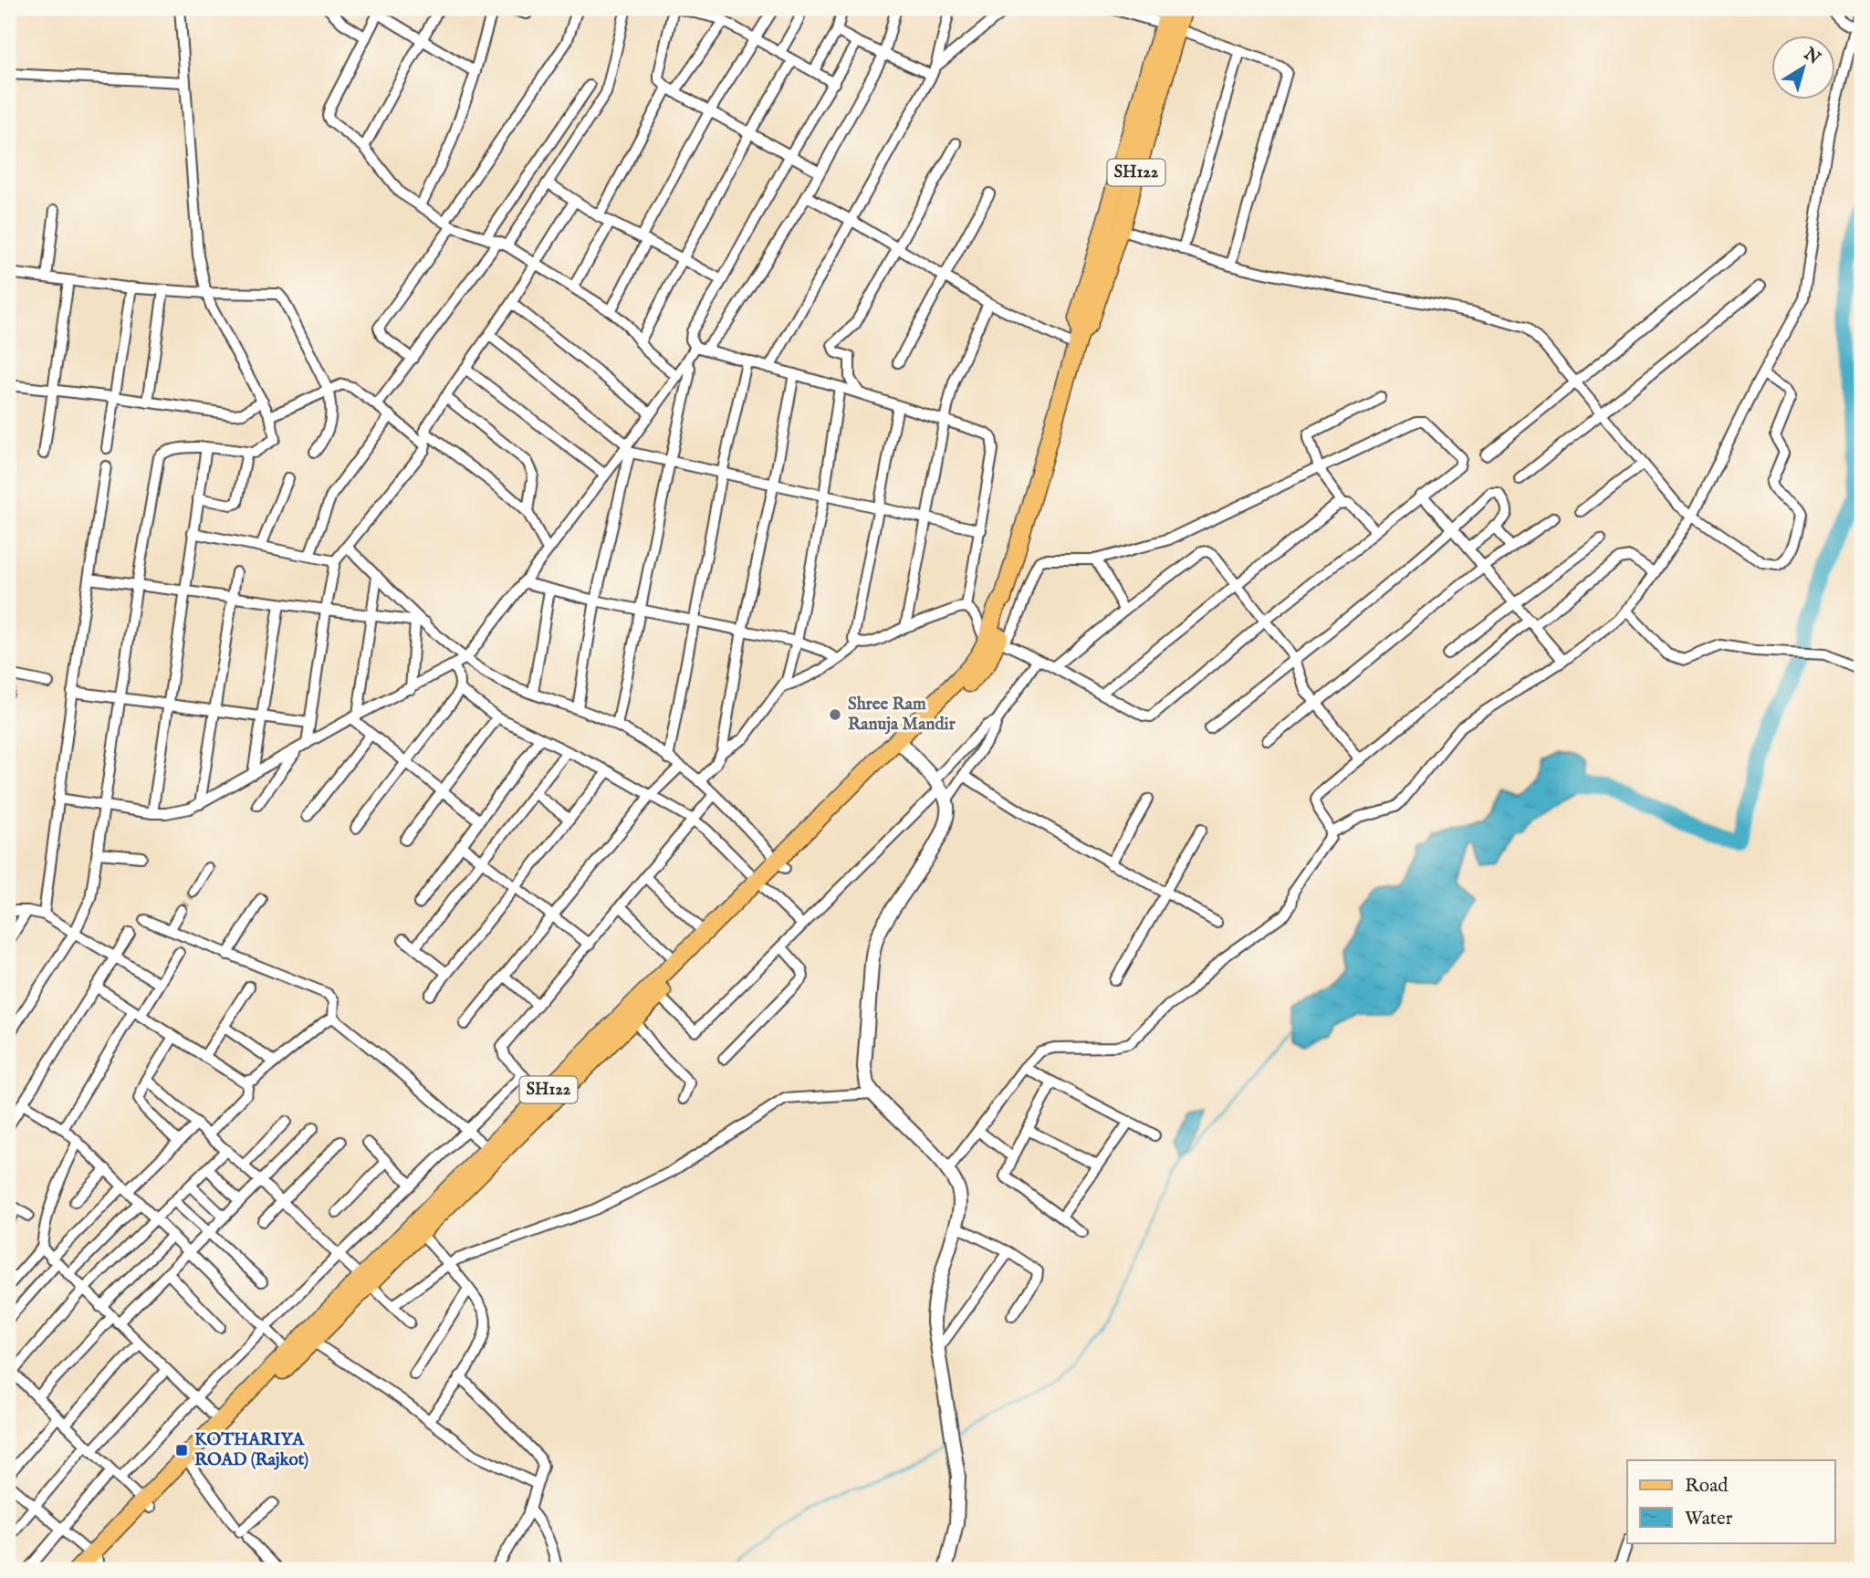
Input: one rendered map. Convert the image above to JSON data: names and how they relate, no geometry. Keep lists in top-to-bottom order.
{
  "streets": {
    "main road": ["SH122"]
  },
  "places": {
    "other": ["Shree Ram Ranuja Mandir"],
    "transit": ["KOTHARIYA ROAD (Rajkot)"]
  },
  "legend": ["Road", "Water"],
  "north": "top right"
}
